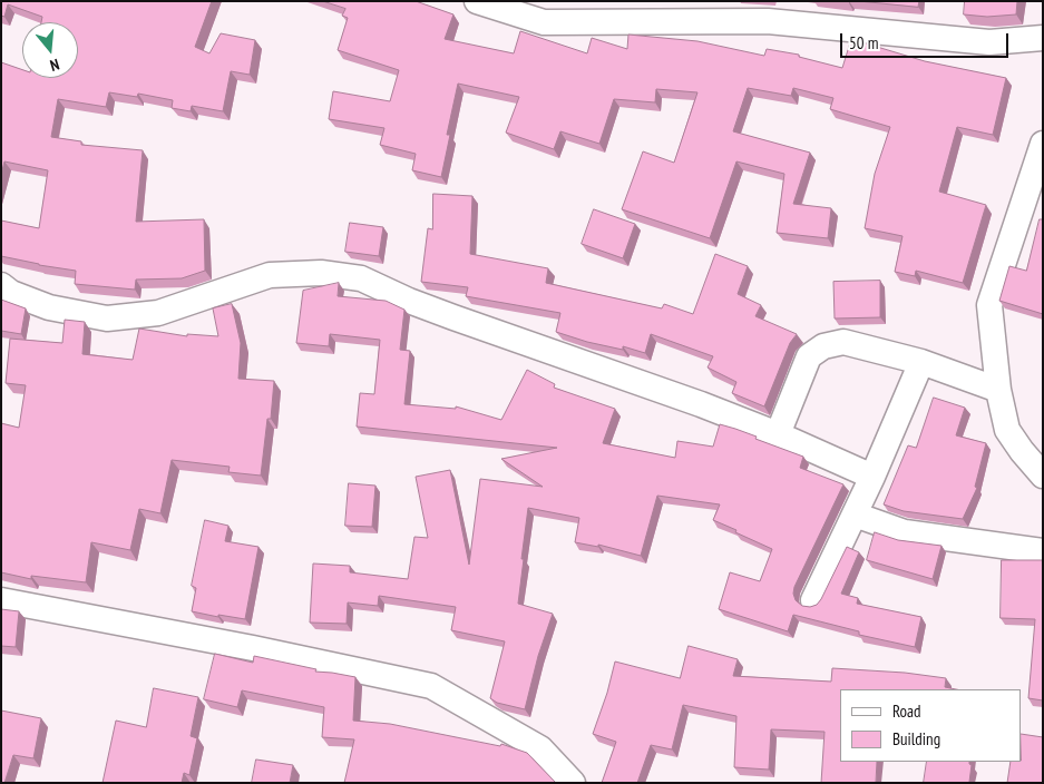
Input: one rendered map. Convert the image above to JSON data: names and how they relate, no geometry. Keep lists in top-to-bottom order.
{
  "legend": ["Road", "Building"],
  "scale_bar": "50 m",
  "north": "bottom"
}
